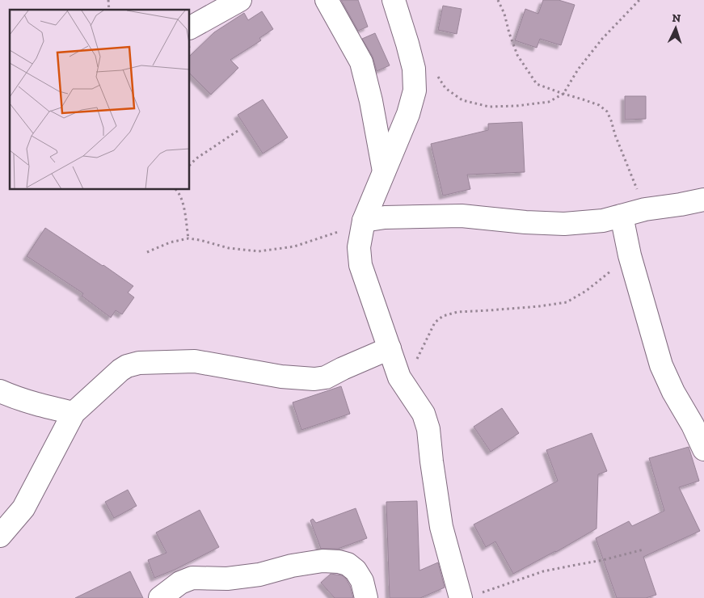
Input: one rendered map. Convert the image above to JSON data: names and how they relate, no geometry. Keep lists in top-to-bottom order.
{
  "north": "top"
}
